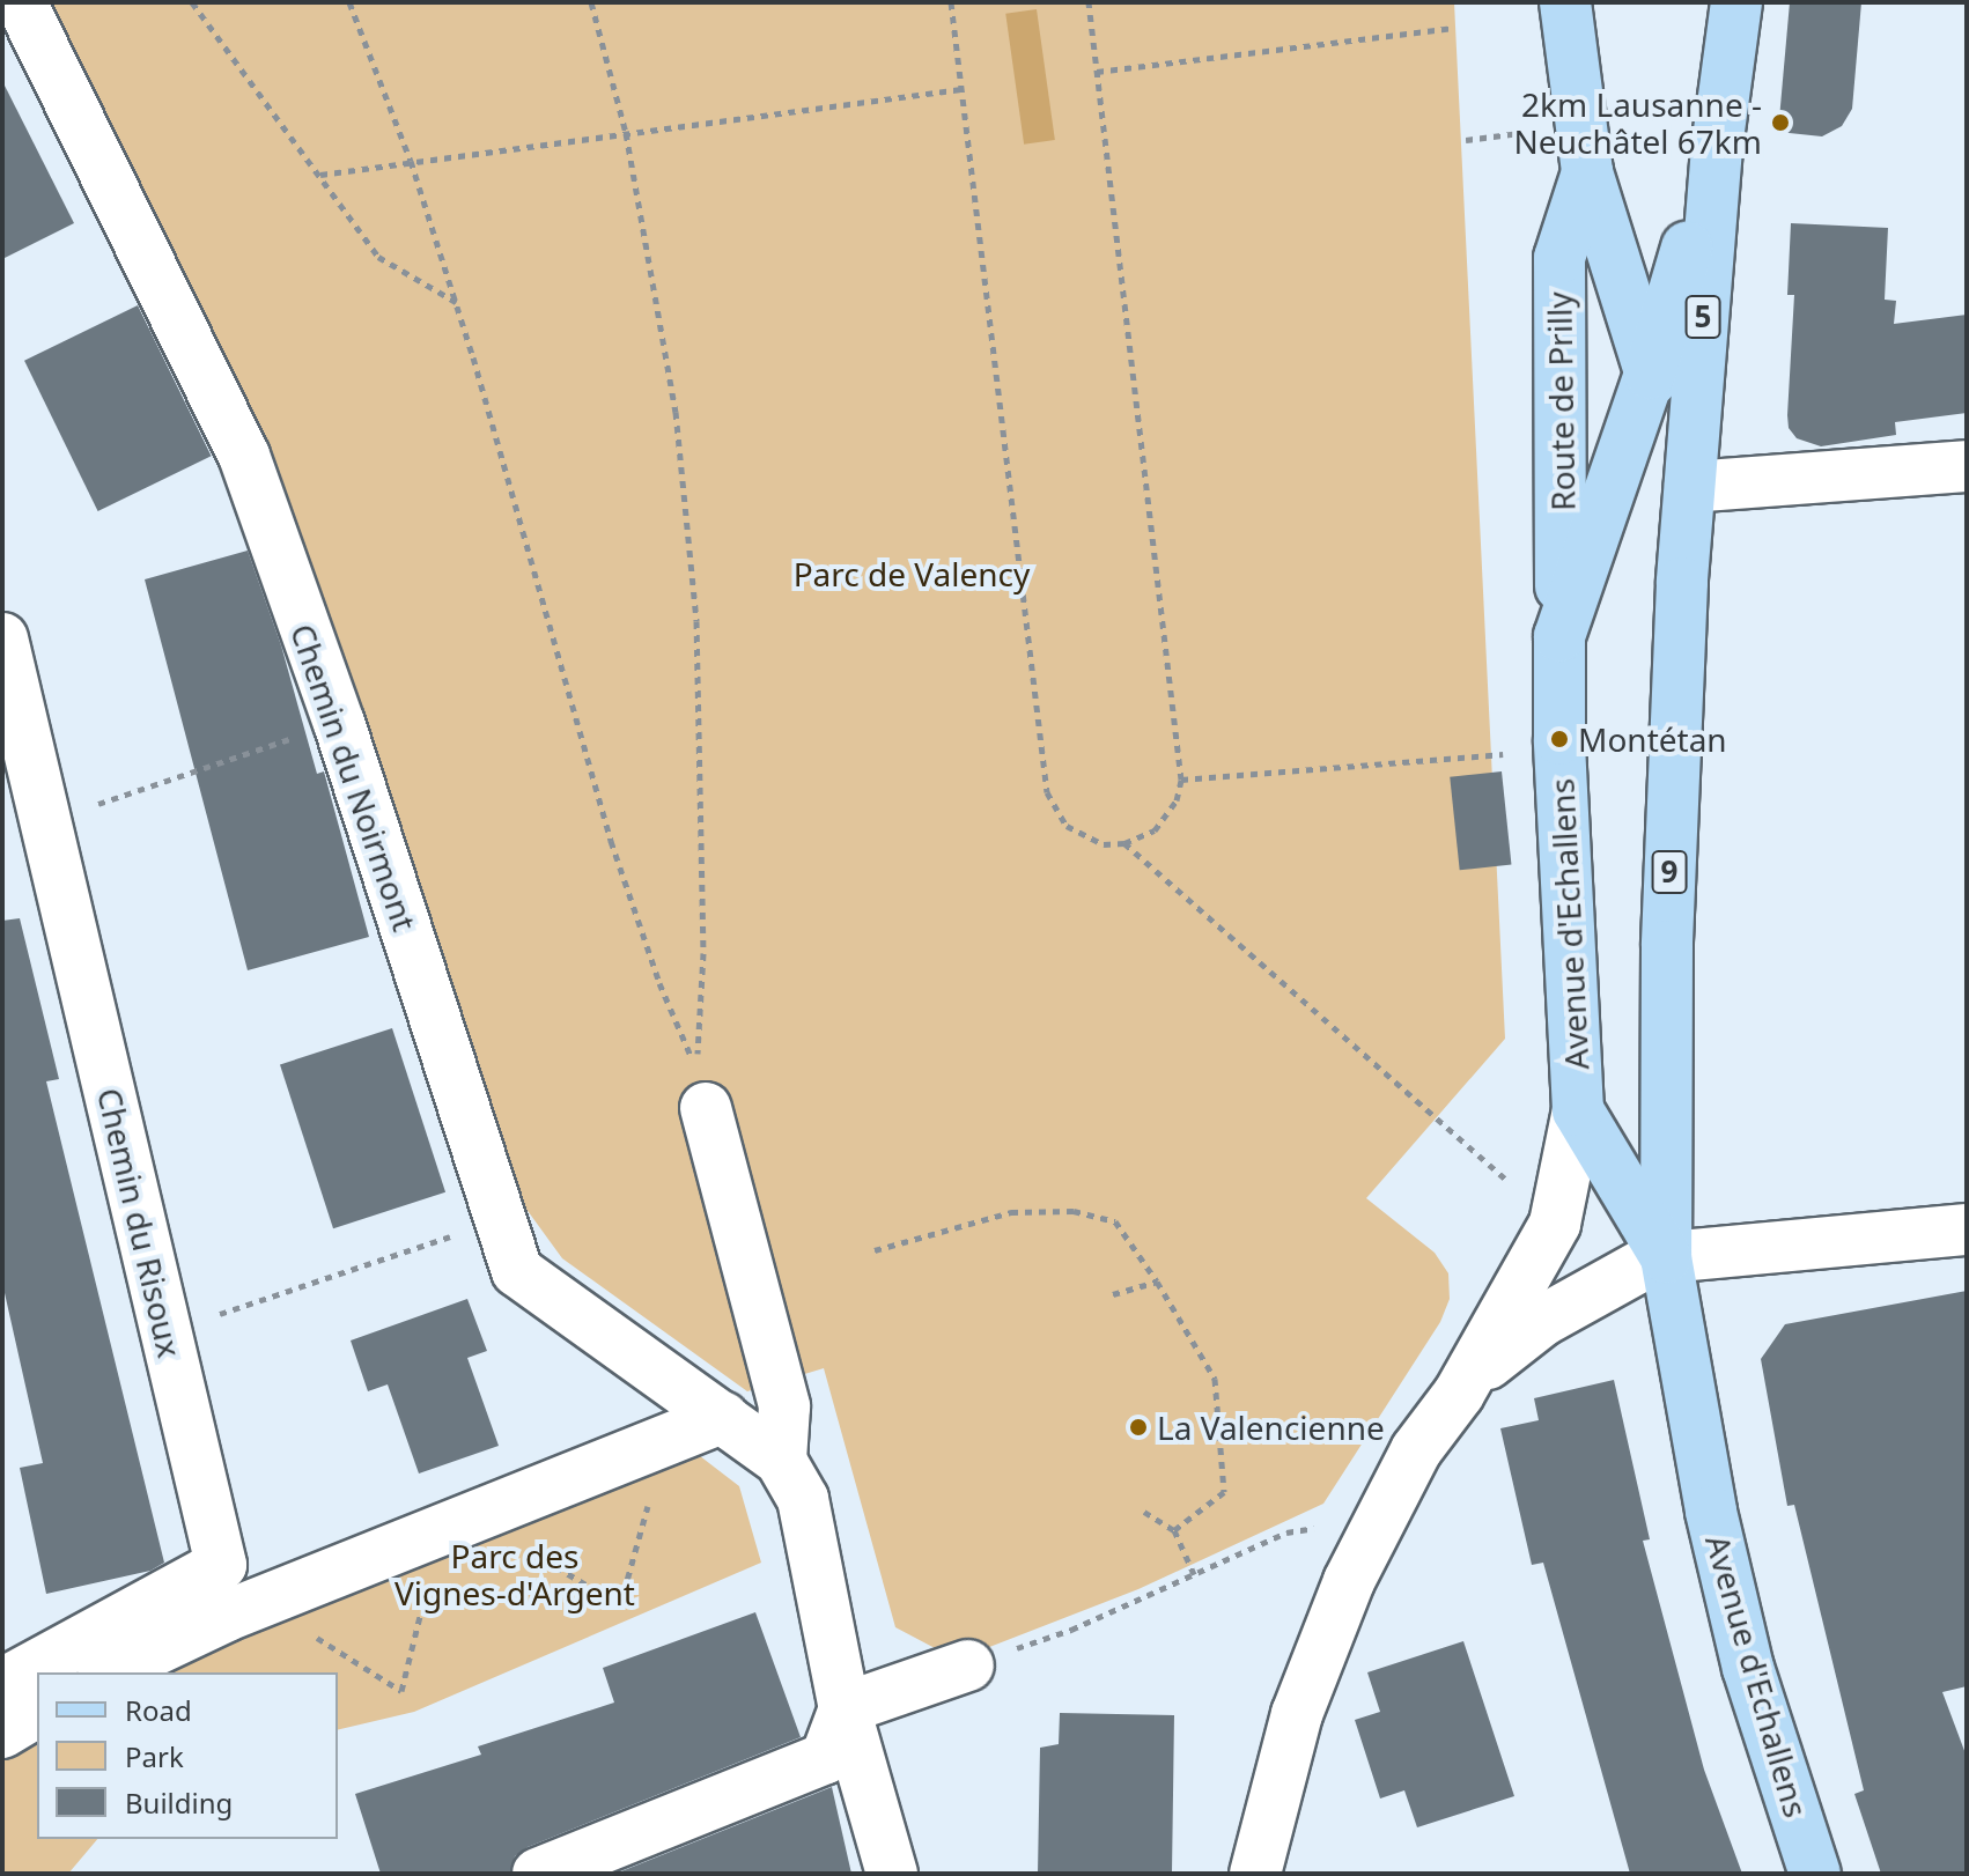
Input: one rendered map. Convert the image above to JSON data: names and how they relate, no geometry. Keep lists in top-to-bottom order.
{
  "streets": {
    "main road": [
      "5",
      "Route de Prilly",
      "9",
      "Avenue d'Echallens"
    ],
    "street": ["Chemin du Noirmont", "Chemin du Risoux"]
  },
  "crossings": [
    ["Route de Prilly", "Avenue d'Echallens"]
  ],
  "parks": ["Parc de Valency", "Parc des Vignes-d'Argent"],
  "places": ["2km Lausanne - Neuchâtel 67km", "Montétan", "La Valencienne"],
  "legend": ["Road", "Park", "Building"]
}
